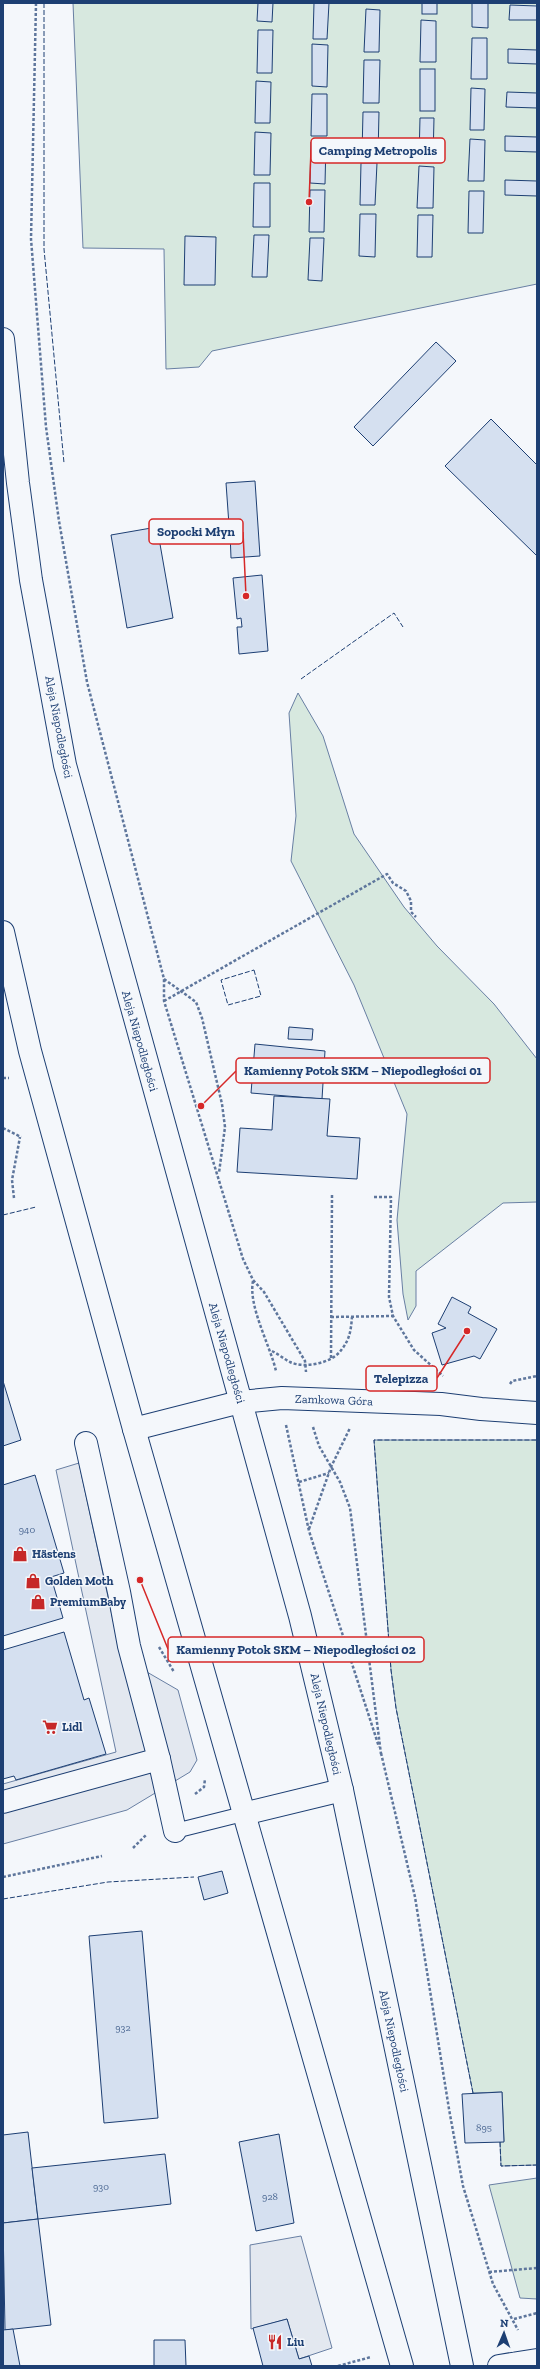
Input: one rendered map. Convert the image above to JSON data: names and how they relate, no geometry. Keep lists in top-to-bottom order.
{
  "streets": {
    "main road": ["Aleja Niepodległości", "Zamkowa Góra"]
  },
  "crossings": [
    ["Aleja Niepodległości", "Zamkowa Góra"]
  ],
  "places": {
    "other": [
      "Camping Metropolis",
      "Sopocki Młyn",
      "Kamienny Potok SKM – Niepodległości 01",
      "Telepizza",
      "Kamienny Potok SKM – Niepodległości 02"
    ],
    "shop": ["Hästens", "Golden Moth", "PremiumBaby"],
    "supermarket": ["Lidl"],
    "restaurant": ["Liu"]
  },
  "house_numbers": [
    "940",
    "932",
    "895",
    "930",
    "928"
  ],
  "north": "top"
}
